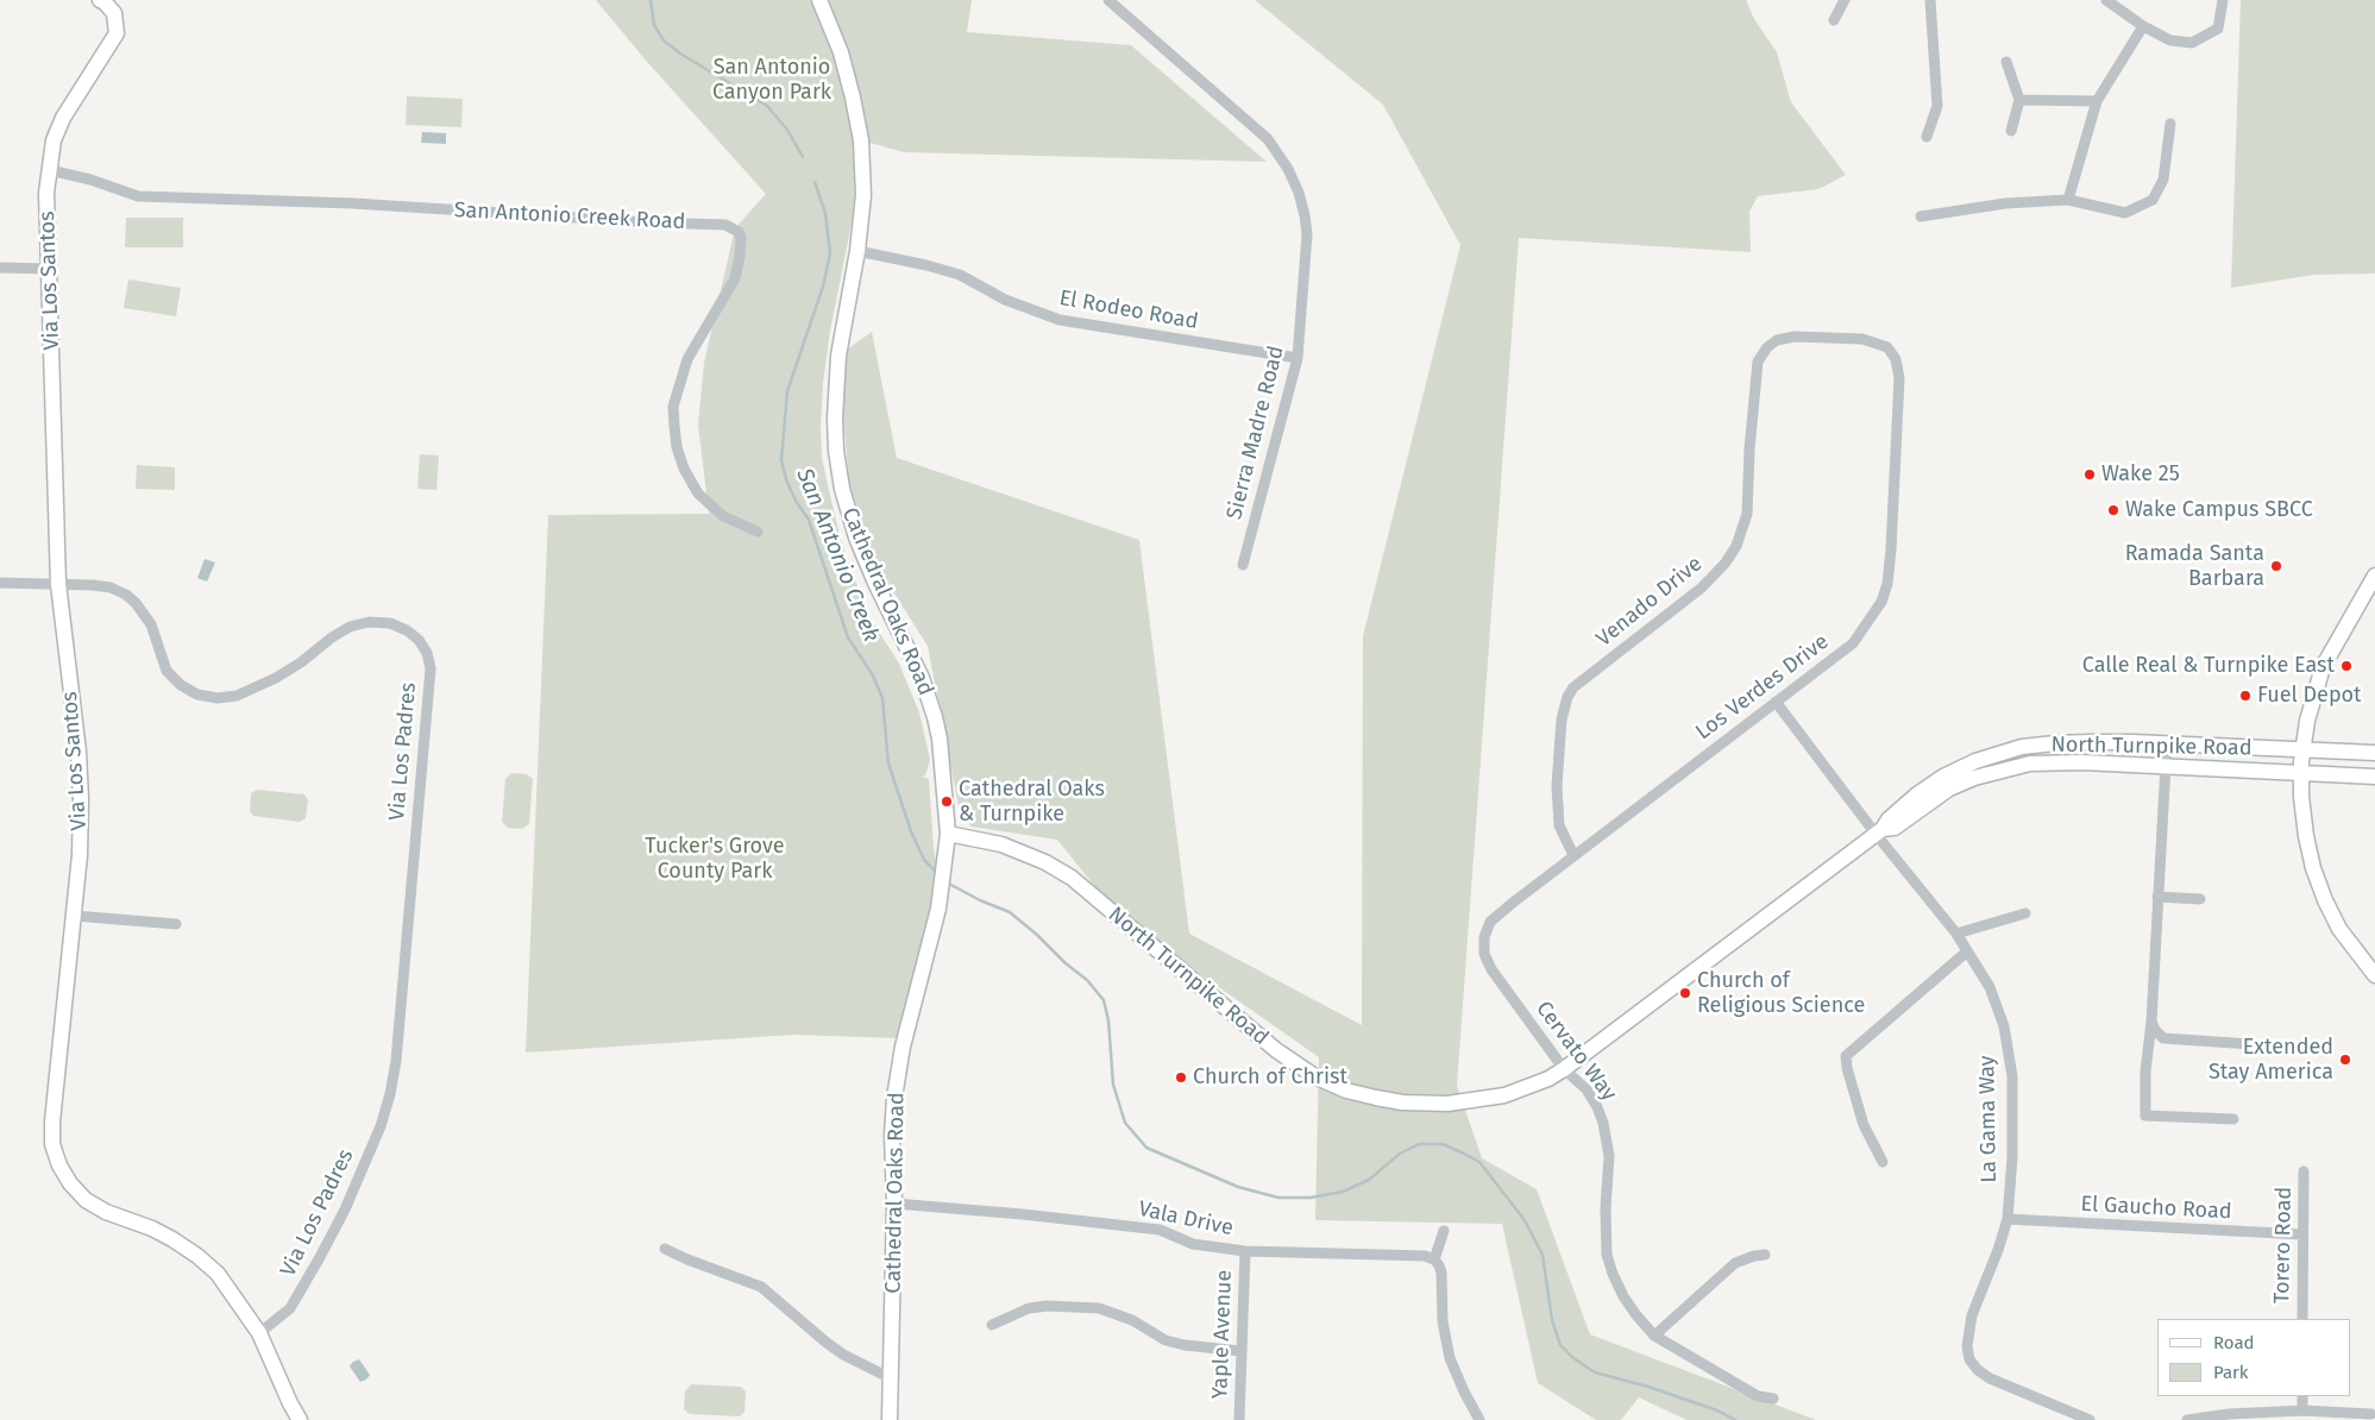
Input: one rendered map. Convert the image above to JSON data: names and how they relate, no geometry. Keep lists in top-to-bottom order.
{
  "streets": {
    "main road": ["Via Los Santos", "Cathedral Oaks Road", "North Turnpike Road"],
    "street": [
      "San Antonio Creek Road",
      "El Rodeo Road",
      "Sierra Madre Road",
      "Venado Drive",
      "Los Verdes Drive",
      "Via Los Padres",
      "Cervato Way",
      "La Gama Way",
      "El Gaucho Road",
      "Vala Drive",
      "Torero Road",
      "Yaple Avenue"
    ]
  },
  "crossings": [
    ["San Antonio Creek Road", "Via Los Santos"],
    ["Via Los Santos", "Via Los Padres"],
    ["El Rodeo Road", "Sierra Madre Road"],
    ["El Rodeo Road", "Cathedral Oaks Road"],
    ["Cathedral Oaks Road", "North Turnpike Road"],
    ["Cathedral Oaks Road", "Vala Drive"],
    ["Venado Drive", "Los Verdes Drive"],
    ["Los Verdes Drive", "Cervato Way"],
    ["Los Verdes Drive", "La Gama Way"],
    ["North Turnpike Road", "Cervato Way"],
    ["North Turnpike Road", "La Gama Way"],
    ["La Gama Way", "El Gaucho Road"],
    ["El Gaucho Road", "Torero Road"],
    ["Vala Drive", "Yaple Avenue"]
  ],
  "water": ["San Antonio Creek"],
  "parks": ["San Antonio Canyon Park", "Tucker's Grove County Park"],
  "places": [
    "Wake 25",
    "Wake Campus SBCC",
    "Ramada Santa Barbara",
    "Calle Real & Turnpike East",
    "Fuel Depot",
    "Cathedral Oaks & Turnpike",
    "Church of Religious Science",
    "Extended Stay America",
    "Church of Christ"
  ],
  "legend": ["Road", "Park"]
}
